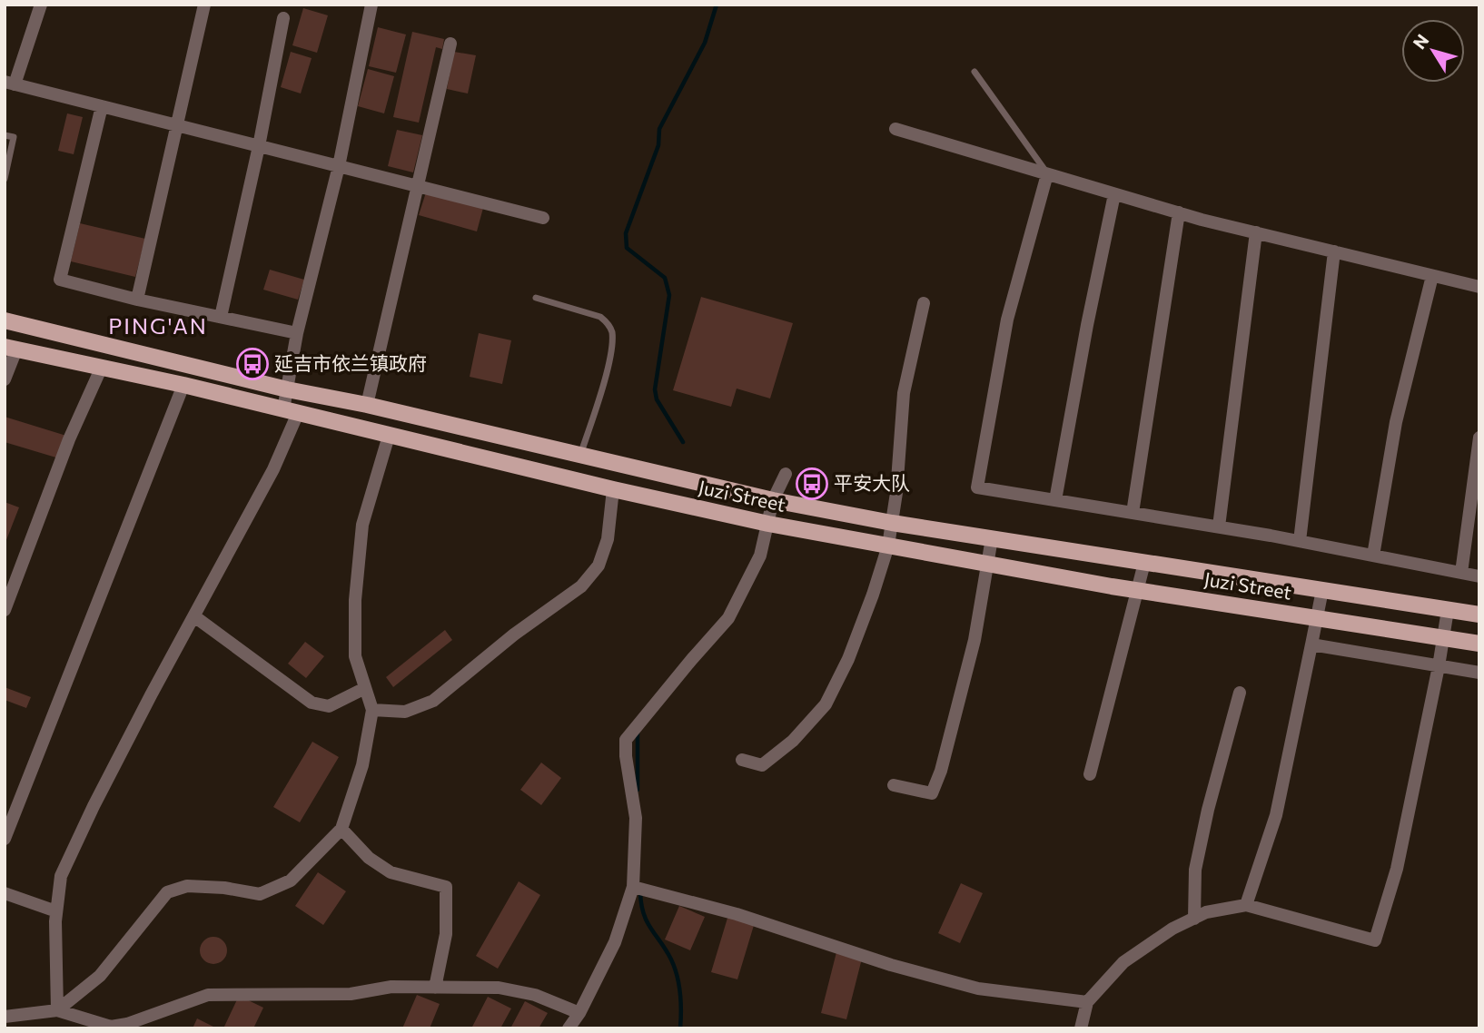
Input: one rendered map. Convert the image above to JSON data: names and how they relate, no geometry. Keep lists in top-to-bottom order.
{
  "streets": {
    "main road": ["Juzi Street"]
  },
  "districts": ["PING'AN"],
  "places": {
    "bus stop": ["延吉市依兰镇政府", "平安大队"]
  },
  "north": "top left"
}
